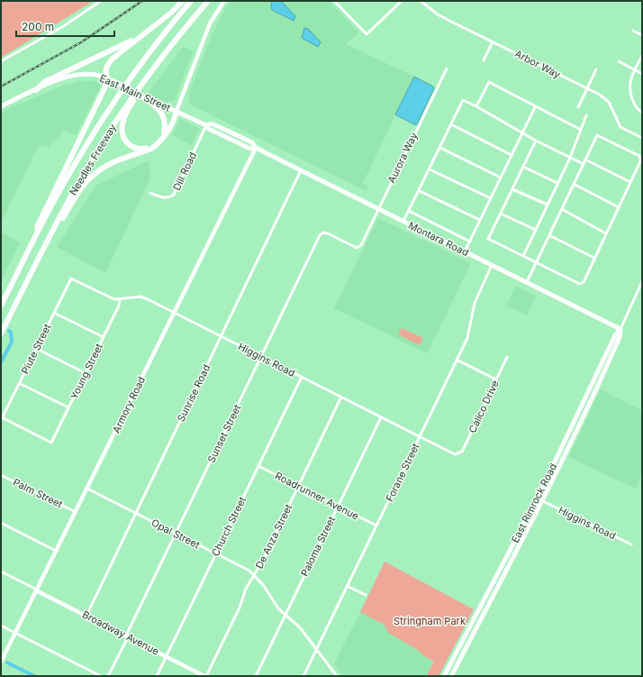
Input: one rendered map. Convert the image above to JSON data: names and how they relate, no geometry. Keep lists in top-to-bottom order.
{
  "streets": {
    "highway": ["Needles Freeway"],
    "main road": [
      "East Main Street",
      "Montara Road",
      "Armory Road",
      "East Rimrock Road",
      "Broadway Avenue"
    ],
    "street": [
      "Arbor Way",
      "Aurora Way",
      "Dill Road",
      "Piute Street",
      "Higgins Road",
      "Young Street",
      "Sunrise Road",
      "Calico Drive",
      "Sunset Street",
      "Forane Street",
      "Palm Street",
      "Roadrunner Avenue",
      "Church Street",
      "Opal Street",
      "De Anza Street",
      "Paloma Street"
    ]
  },
  "crossings": [
    ["East Main Street", "Needles Freeway"],
    ["East Main Street", "Montara Road"],
    ["Aurora Way", "Montara Road"],
    ["Aurora Way", "Sunset Street"],
    ["Dill Road", "Montara Road"],
    ["Montara Road", "Sunrise Road"],
    ["Montara Road", "Armory Road"],
    ["Montara Road", "Forane Street"],
    ["Montara Road", "East Rimrock Road"],
    ["Piute Street", "Higgins Road"],
    ["Piute Street", "Young Street"],
    ["Higgins Road", "Young Street"],
    ["Higgins Road", "Sunrise Road"],
    ["Higgins Road", "Armory Road"],
    ["Higgins Road", "Calico Drive"],
    ["Higgins Road", "Sunset Street"],
    ["Higgins Road", "Forane Street"],
    ["Higgins Road", "East Rimrock Road"],
    ["Higgins Road", "Church Street"],
    ["Higgins Road", "De Anza Street"],
    ["Higgins Road", "Paloma Street"],
    ["Sunrise Road", "Opal Street"],
    ["Sunrise Road", "Broadway Avenue"],
    ["Armory Road", "Palm Street"],
    ["Armory Road", "Opal Street"],
    ["Armory Road", "Broadway Avenue"],
    ["Sunset Street", "Opal Street"],
    ["Sunset Street", "Broadway Avenue"],
    ["Forane Street", "Roadrunner Avenue"],
    ["Forane Street", "Opal Street"],
    ["Roadrunner Avenue", "Church Street"],
    ["Roadrunner Avenue", "De Anza Street"],
    ["Roadrunner Avenue", "Paloma Street"],
    ["Church Street", "Opal Street"],
    ["Church Street", "Broadway Avenue"],
    ["Opal Street", "De Anza Street"],
    ["Opal Street", "Paloma Street"],
    ["De Anza Street", "Broadway Avenue"]
  ],
  "parks": ["Stringham Park"],
  "scale_bar": "200 m"
}
